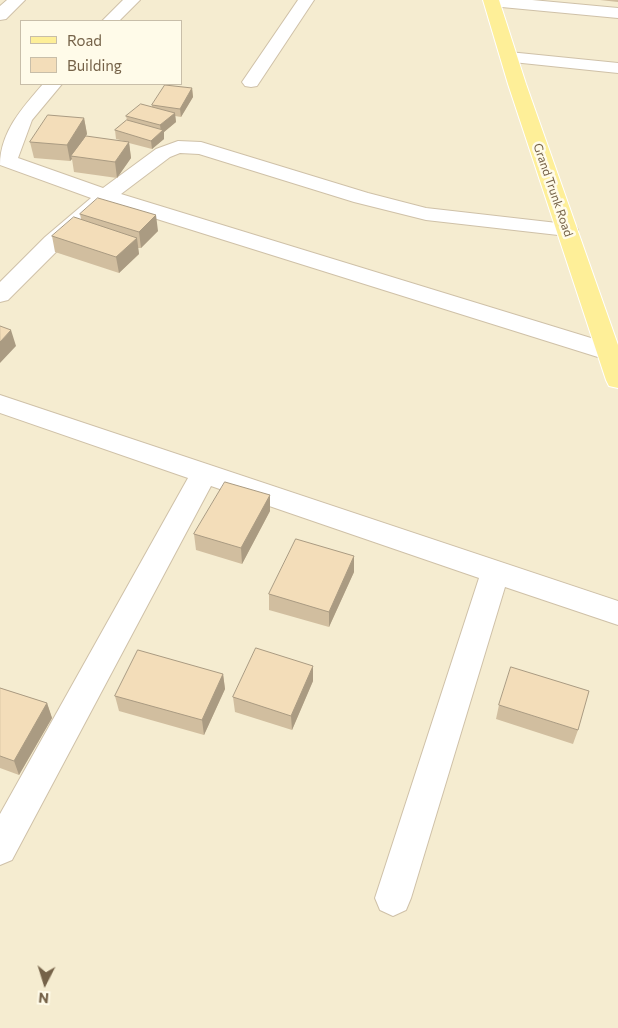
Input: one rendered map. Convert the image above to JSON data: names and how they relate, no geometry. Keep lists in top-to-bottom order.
{
  "streets": {
    "main road": ["Grand Trunk Road"]
  },
  "legend": ["Road", "Building"],
  "north": "bottom"
}
